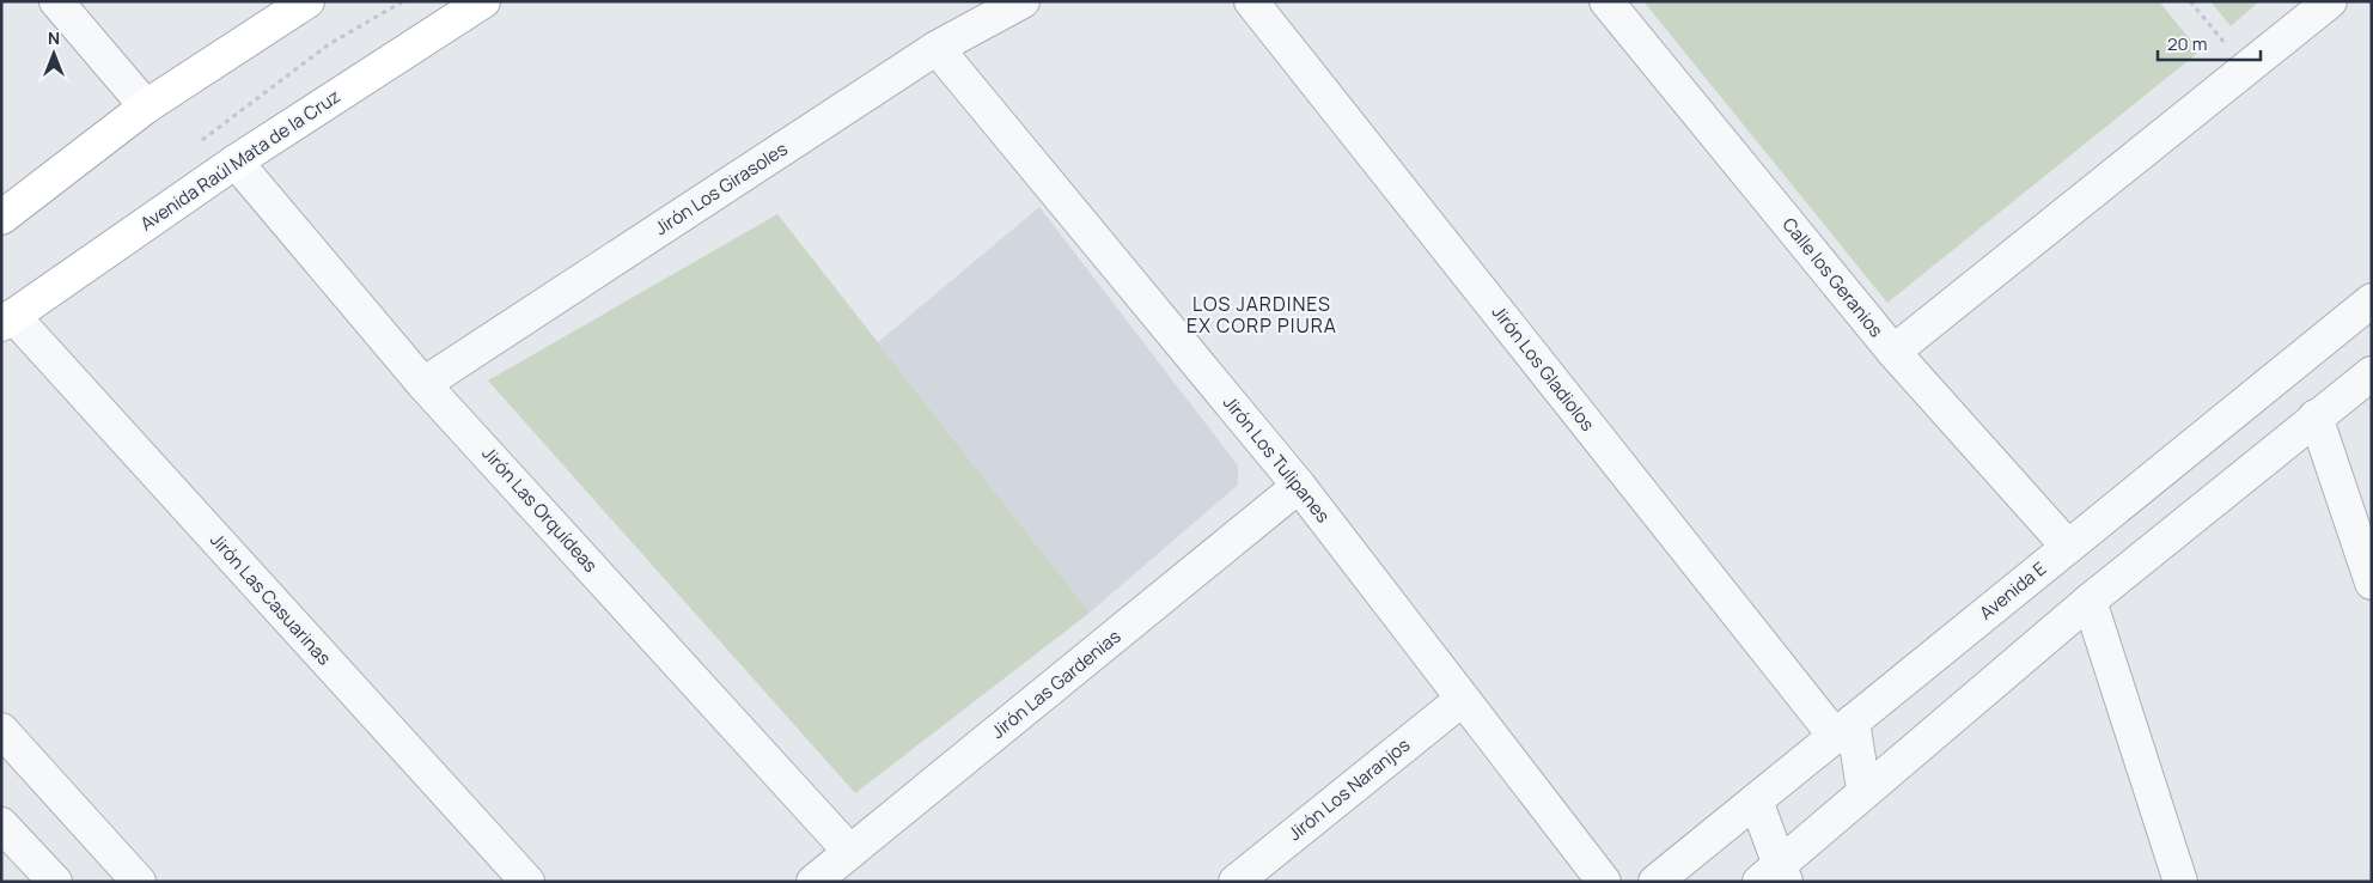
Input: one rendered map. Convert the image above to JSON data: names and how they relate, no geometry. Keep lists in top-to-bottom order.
{
  "streets": {
    "main road": ["Avenida Raúl Mata de la Cruz"],
    "street": [
      "Jirón Los Girasoles",
      "Calle los Geranios",
      "Jirón Los Gladiolos",
      "Jirón Los Tulipanes",
      "Jirón Las Orquídeas",
      "Avenida E",
      "Jirón Las Casuarinas",
      "Jirón Las Gardenias",
      "Jirón Los Naranjos"
    ]
  },
  "crossings": [
    ["Avenida Raúl Mata de la Cruz", "Jirón Las Orquídeas"],
    ["Avenida Raúl Mata de la Cruz", "Jirón Las Casuarinas"],
    ["Jirón Los Girasoles", "Jirón Los Tulipanes"],
    ["Jirón Los Girasoles", "Jirón Las Orquídeas"],
    ["Calle los Geranios", "Avenida E"],
    ["Jirón Los Gladiolos", "Avenida E"],
    ["Jirón Los Tulipanes", "Jirón Las Gardenias"],
    ["Jirón Los Tulipanes", "Jirón Los Naranjos"],
    ["Jirón Las Orquídeas", "Jirón Las Gardenias"]
  ],
  "districts": ["LOS JARDINES EX CORP PIURA"],
  "scale_bar": "20 m",
  "north": "top"
}
